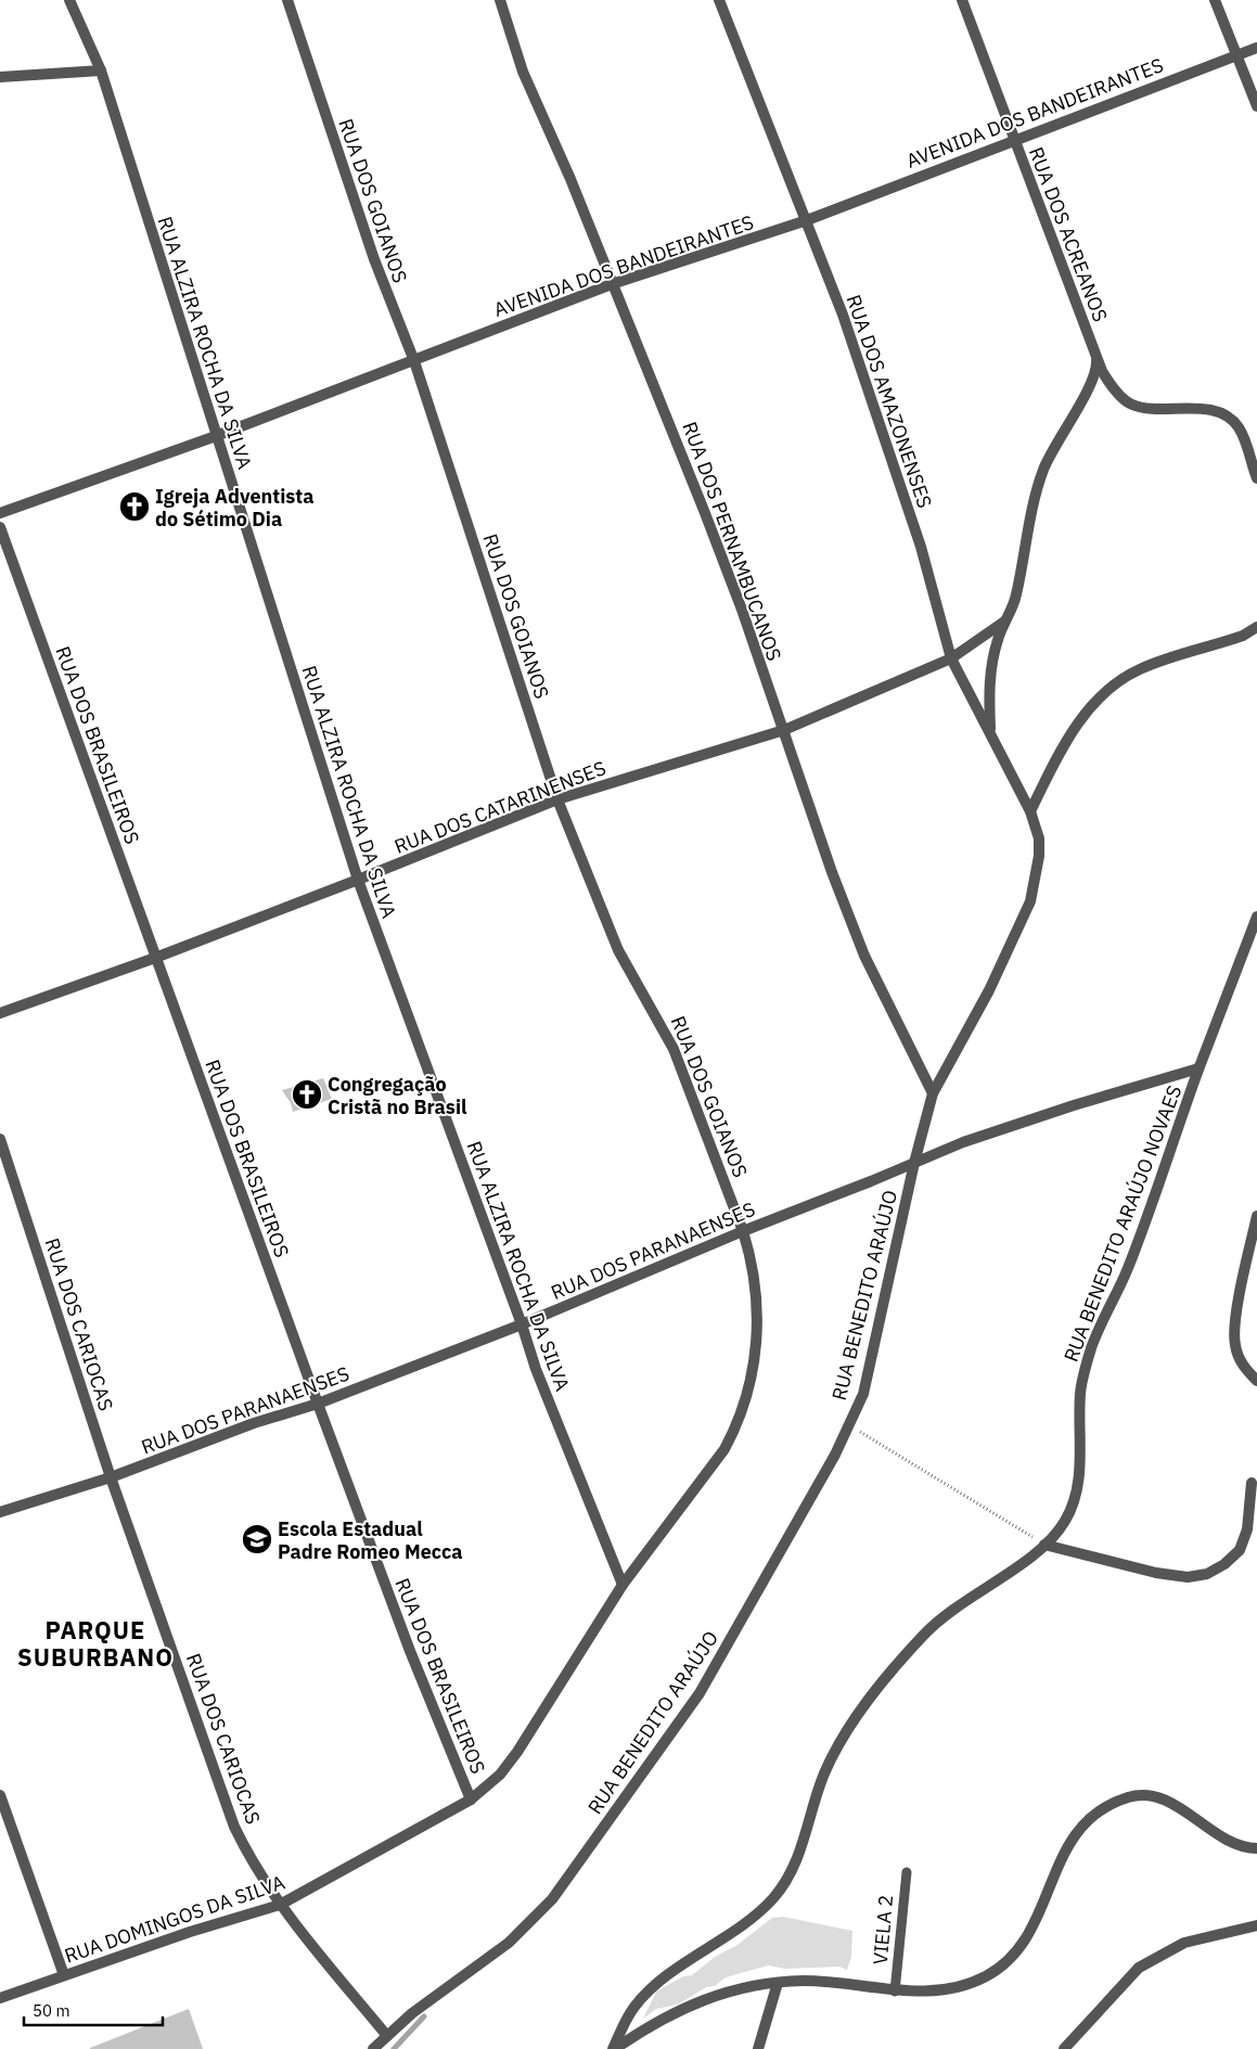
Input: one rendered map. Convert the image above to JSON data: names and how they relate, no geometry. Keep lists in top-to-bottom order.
{
  "streets": {
    "street": [
      "AVENIDA DOS BANDEIRANTES",
      "RUA DOS GOIANOS",
      "RUA DOS ACREANOS",
      "RUA ALZIRA ROCHA DA SILVA",
      "RUA DOS AMAZONENSES",
      "RUA DOS PERNAMBUCANOS",
      "RUA DOS BRASILEIROS",
      "RUA DOS CATARINENSES",
      "RUA BENEDITO ARAÚJO NOVAES",
      "RUA DOS PARANAENSES",
      "RUA BENEDITO ARAÚJO",
      "RUA DOS CARIOCAS",
      "RUA DOMINGOS DA SILVA"
    ],
    "lane": ["VIELA 2"]
  },
  "crossings": [
    ["AVENIDA DOS BANDEIRANTES", "RUA DOS GOIANOS"],
    ["AVENIDA DOS BANDEIRANTES", "RUA DOS ACREANOS"],
    ["AVENIDA DOS BANDEIRANTES", "RUA ALZIRA ROCHA DA SILVA"],
    ["AVENIDA DOS BANDEIRANTES", "RUA DOS AMAZONENSES"],
    ["AVENIDA DOS BANDEIRANTES", "RUA DOS PERNAMBUCANOS"],
    ["RUA DOS GOIANOS", "RUA ALZIRA ROCHA DA SILVA"],
    ["RUA DOS GOIANOS", "RUA DOS CATARINENSES"],
    ["RUA DOS GOIANOS", "RUA DOS PARANAENSES"],
    ["RUA DOS GOIANOS", "RUA DOMINGOS DA SILVA"],
    ["RUA ALZIRA ROCHA DA SILVA", "RUA DOS CATARINENSES"],
    ["RUA ALZIRA ROCHA DA SILVA", "RUA DOS PARANAENSES"],
    ["RUA ALZIRA ROCHA DA SILVA", "RUA DOMINGOS DA SILVA"],
    ["RUA DOS AMAZONENSES", "RUA DOS CATARINENSES"],
    ["RUA DOS AMAZONENSES", "RUA BENEDITO ARAÚJO"],
    ["RUA DOS PERNAMBUCANOS", "RUA DOS CATARINENSES"],
    ["RUA DOS PERNAMBUCANOS", "RUA BENEDITO ARAÚJO"],
    ["RUA DOS BRASILEIROS", "RUA DOS CATARINENSES"],
    ["RUA DOS BRASILEIROS", "RUA DOS PARANAENSES"],
    ["RUA DOS BRASILEIROS", "RUA DOMINGOS DA SILVA"],
    ["RUA BENEDITO ARAÚJO NOVAES", "RUA DOS PARANAENSES"],
    ["RUA DOS PARANAENSES", "RUA BENEDITO ARAÚJO"],
    ["RUA DOS PARANAENSES", "RUA DOS CARIOCAS"],
    ["RUA BENEDITO ARAÚJO", "RUA DOS CARIOCAS"],
    ["RUA DOS CARIOCAS", "RUA DOMINGOS DA SILVA"]
  ],
  "districts": ["PARQUE SUBURBANO"],
  "places": {
    "church": ["Igreja Adventista do Sétimo Dia", "Congregação Cristã no Brasil"],
    "school or university": ["Escola Estadual Padre Romeo Mecca"]
  },
  "scale_bar": "50 m"
}
